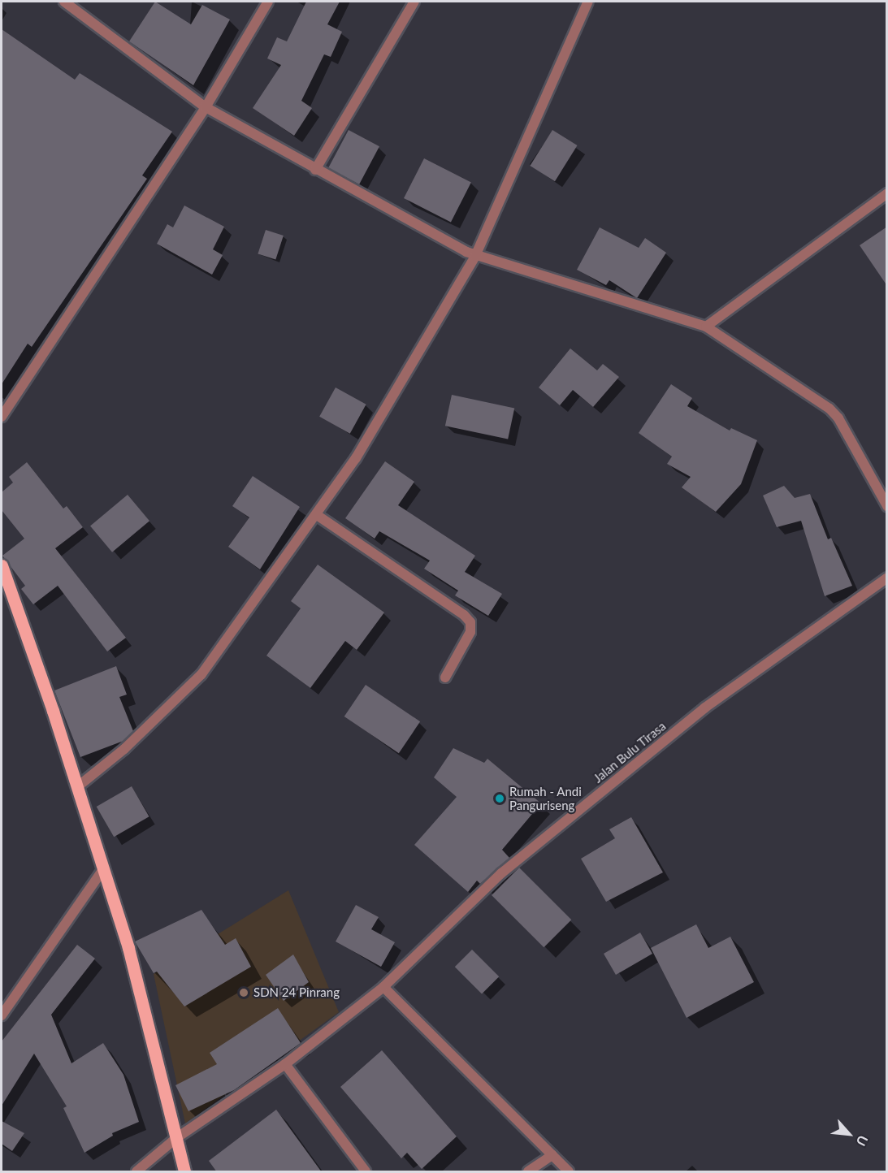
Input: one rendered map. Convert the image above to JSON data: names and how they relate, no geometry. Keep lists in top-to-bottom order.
{
  "streets": {
    "street": ["Jalan Bulu Tirasa"]
  },
  "places": ["Rumah - Andi Panguriseng", "SDN 24 Pinrang"],
  "north": "bottom right"
}
